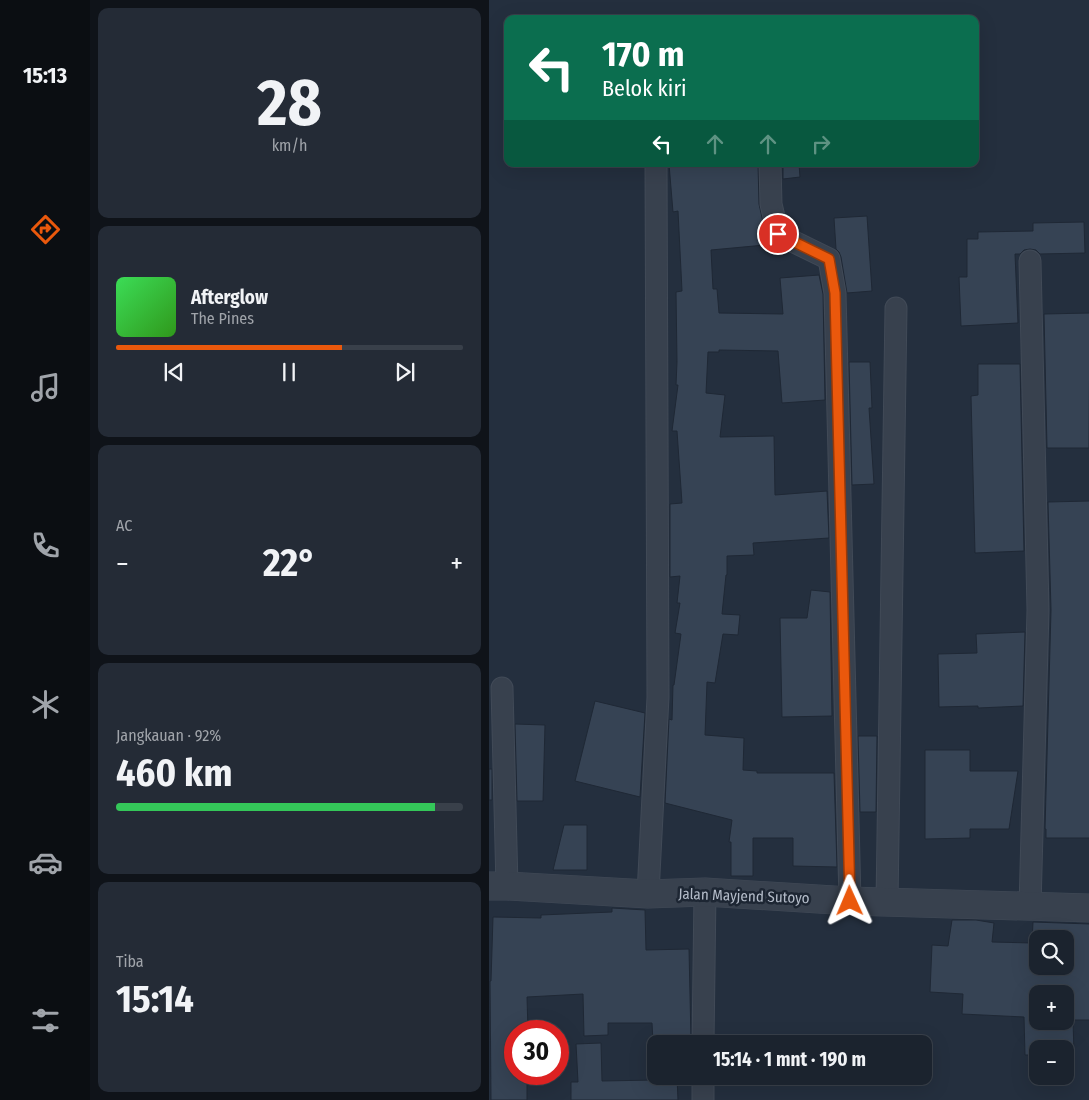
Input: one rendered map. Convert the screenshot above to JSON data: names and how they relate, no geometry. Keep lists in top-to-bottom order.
{
  "streets": {
    "street": ["Jalan Mayjend Sutoyo"]
  },
  "page": {
    "tabs": "15:13",
    "tile": [
      ["28", "km/h"],
      "AC",
      ["Jangkauan · 92%", "460 km"],
      ["Tiba", "15:14"]
    ],
    "turn": ["170 m", "Belok kiri"],
    "song": ["Afterglow", "The Pines"],
    "heat": ["−", "22°", "+"],
    "map_buttons": ["+", "−"],
    "limit": "30",
    "trip": "15:14 · 1 mnt · 190 m"
  }
}
